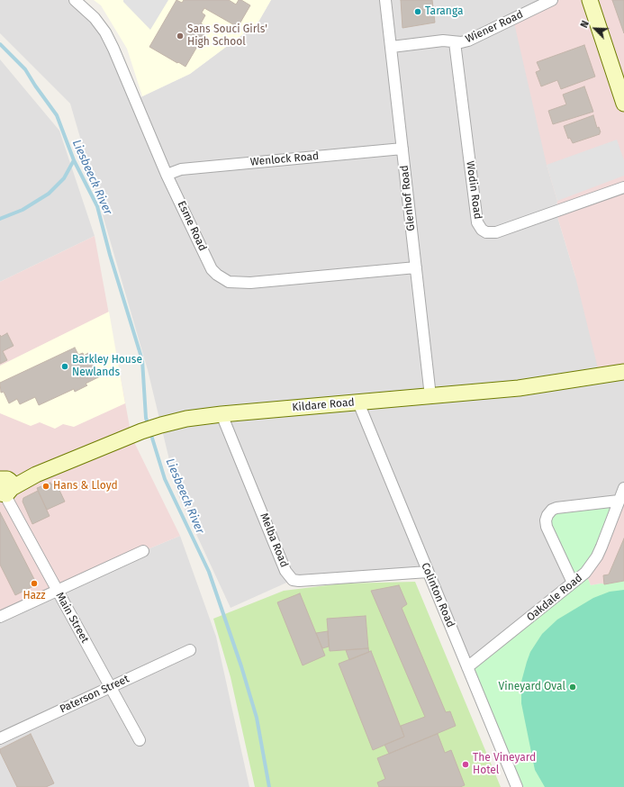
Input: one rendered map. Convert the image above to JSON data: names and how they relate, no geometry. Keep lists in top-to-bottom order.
{
  "streets": {
    "street": [
      "Wiener Road",
      "Wenlock Road",
      "Wodin Road",
      "Glenhof Road",
      "Esme Road",
      "Kildare Road",
      "Melba Road",
      "Colinton Road",
      "Oakdale Road",
      "Main Street",
      "Paterson Street"
    ]
  },
  "crossings": [
    ["Wiener Road", "Wodin Road"],
    ["Wiener Road", "Glenhof Road"],
    ["Wenlock Road", "Glenhof Road"],
    ["Wenlock Road", "Esme Road"],
    ["Glenhof Road", "Esme Road"],
    ["Glenhof Road", "Kildare Road"],
    ["Kildare Road", "Melba Road"],
    ["Kildare Road", "Colinton Road"],
    ["Kildare Road", "Main Street"],
    ["Melba Road", "Colinton Road"],
    ["Colinton Road", "Oakdale Road"],
    ["Main Street", "Paterson Street"]
  ],
  "water": ["Liesbeeck River"],
  "places": [
    "Taranga",
    "Sans Souci Girls' High School",
    "Barkley House Newlands",
    "Hans & Lloyd",
    "Hazz",
    "Vineyard Oval",
    "The Vineyard Hotel"
  ],
  "north": "top left"
}
